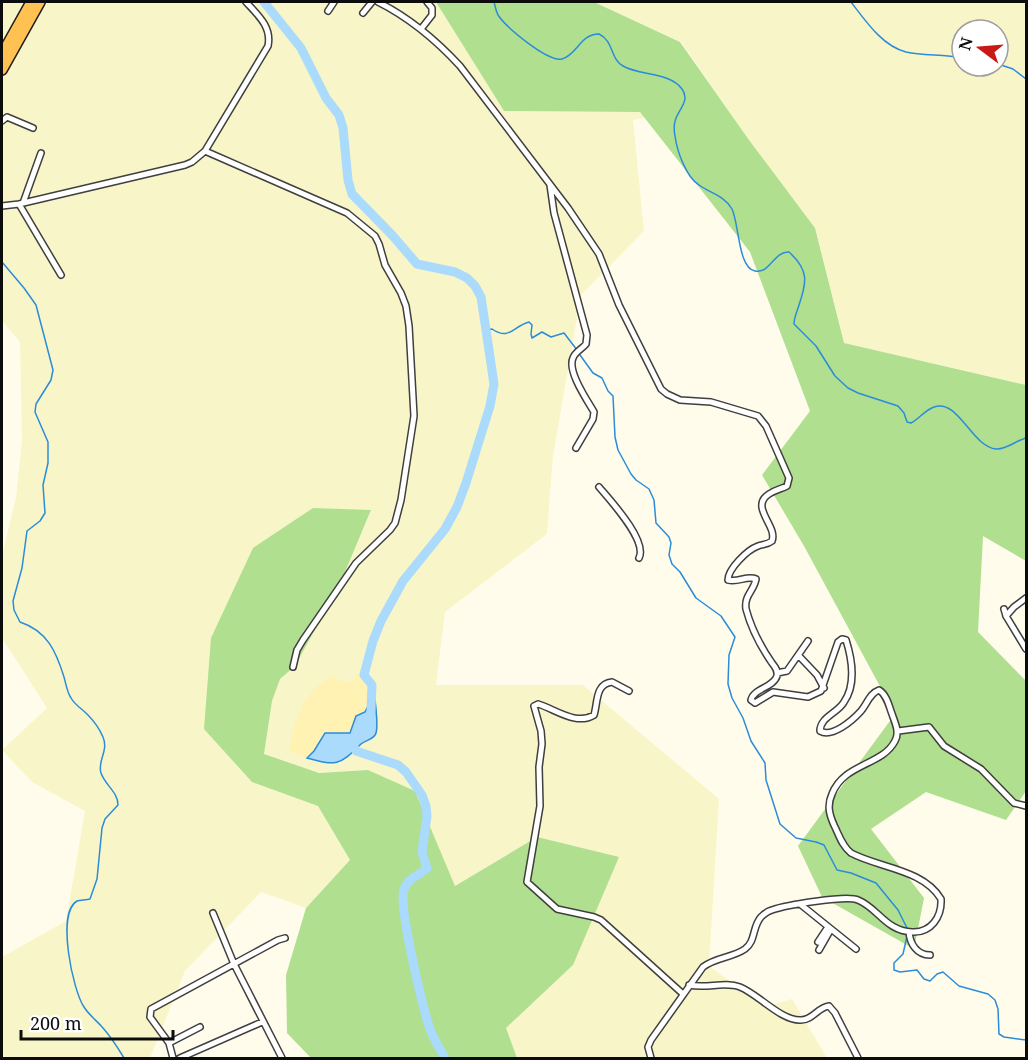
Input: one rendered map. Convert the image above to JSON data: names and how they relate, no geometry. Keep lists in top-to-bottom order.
{
  "scale_bar": "200 m",
  "north": "left"
}
